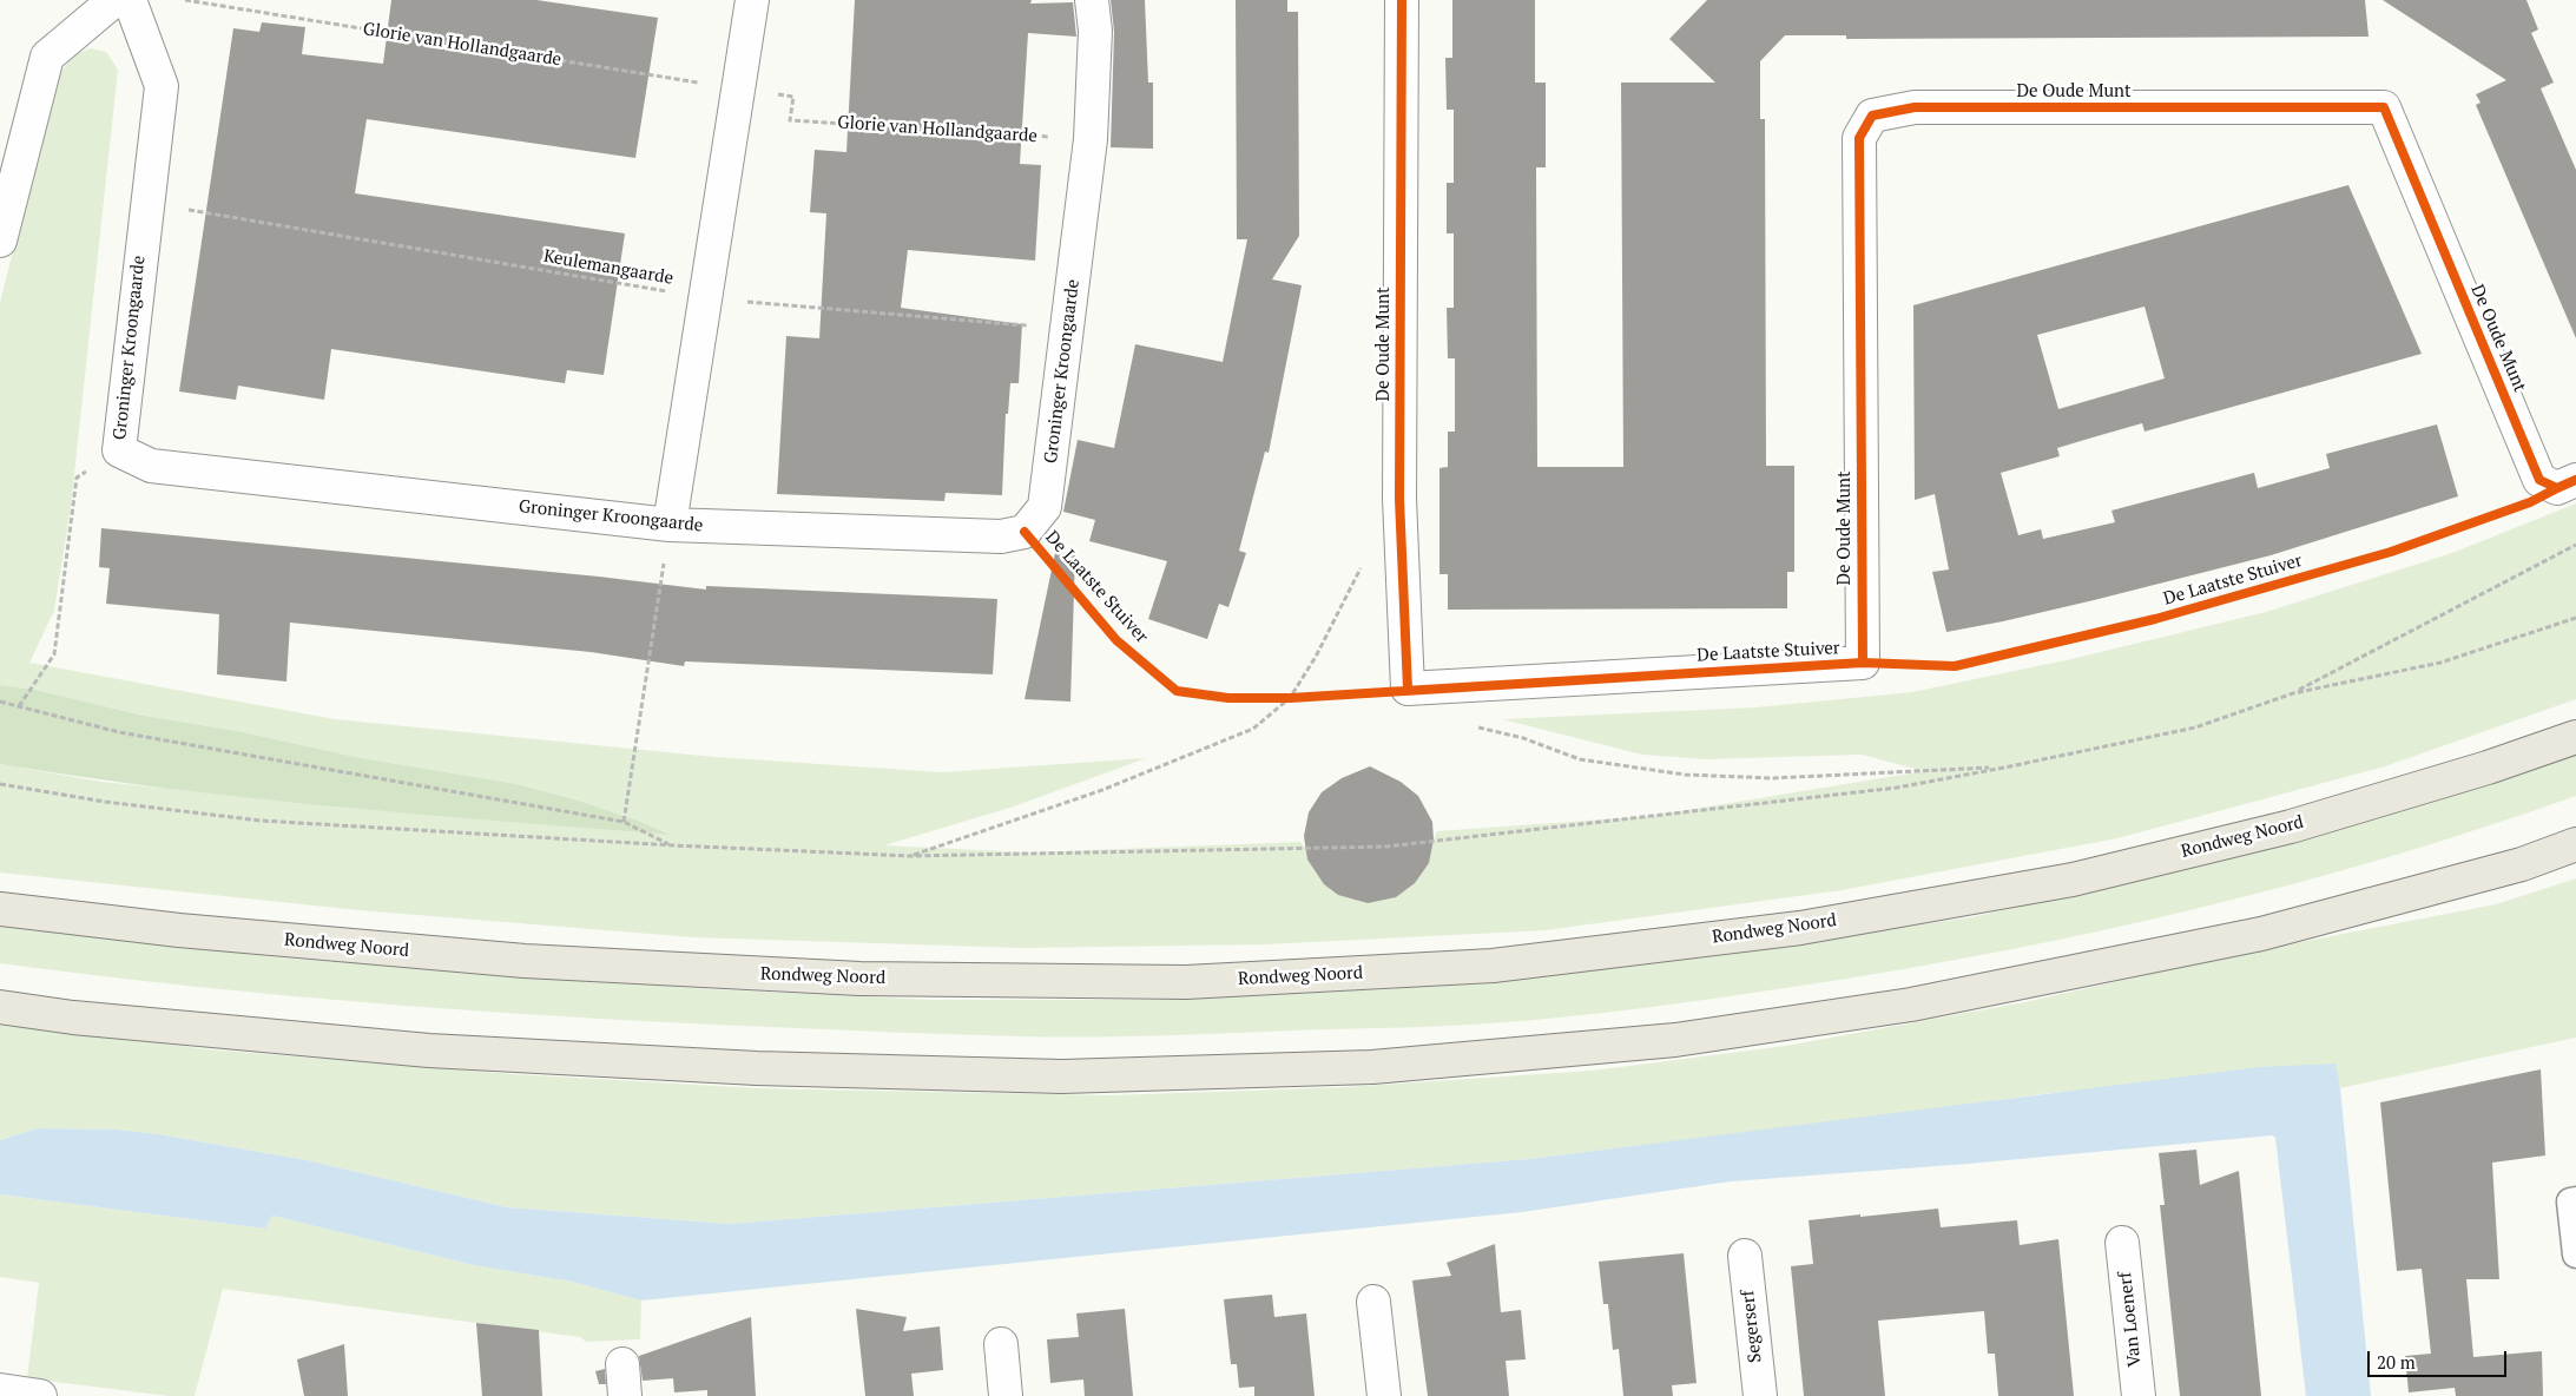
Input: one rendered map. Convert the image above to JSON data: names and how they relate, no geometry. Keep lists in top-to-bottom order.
{
  "streets": {
    "main road": ["Rondweg Noord"],
    "street": [
      "De Oude Munt",
      "Groninger Kroongaarde",
      "De Laatste Stuiver",
      "Van Loenerf",
      "Segerserf"
    ],
    "path": ["Glorie van Hollandgaarde", "Keulemangaarde"]
  },
  "crossings": [
    ["Glorie van Hollandgaarde", "Groninger Kroongaarde"],
    ["De Oude Munt", "De Laatste Stuiver"],
    ["Keulemangaarde", "Groninger Kroongaarde"]
  ],
  "scale_bar": "20 m"
}
